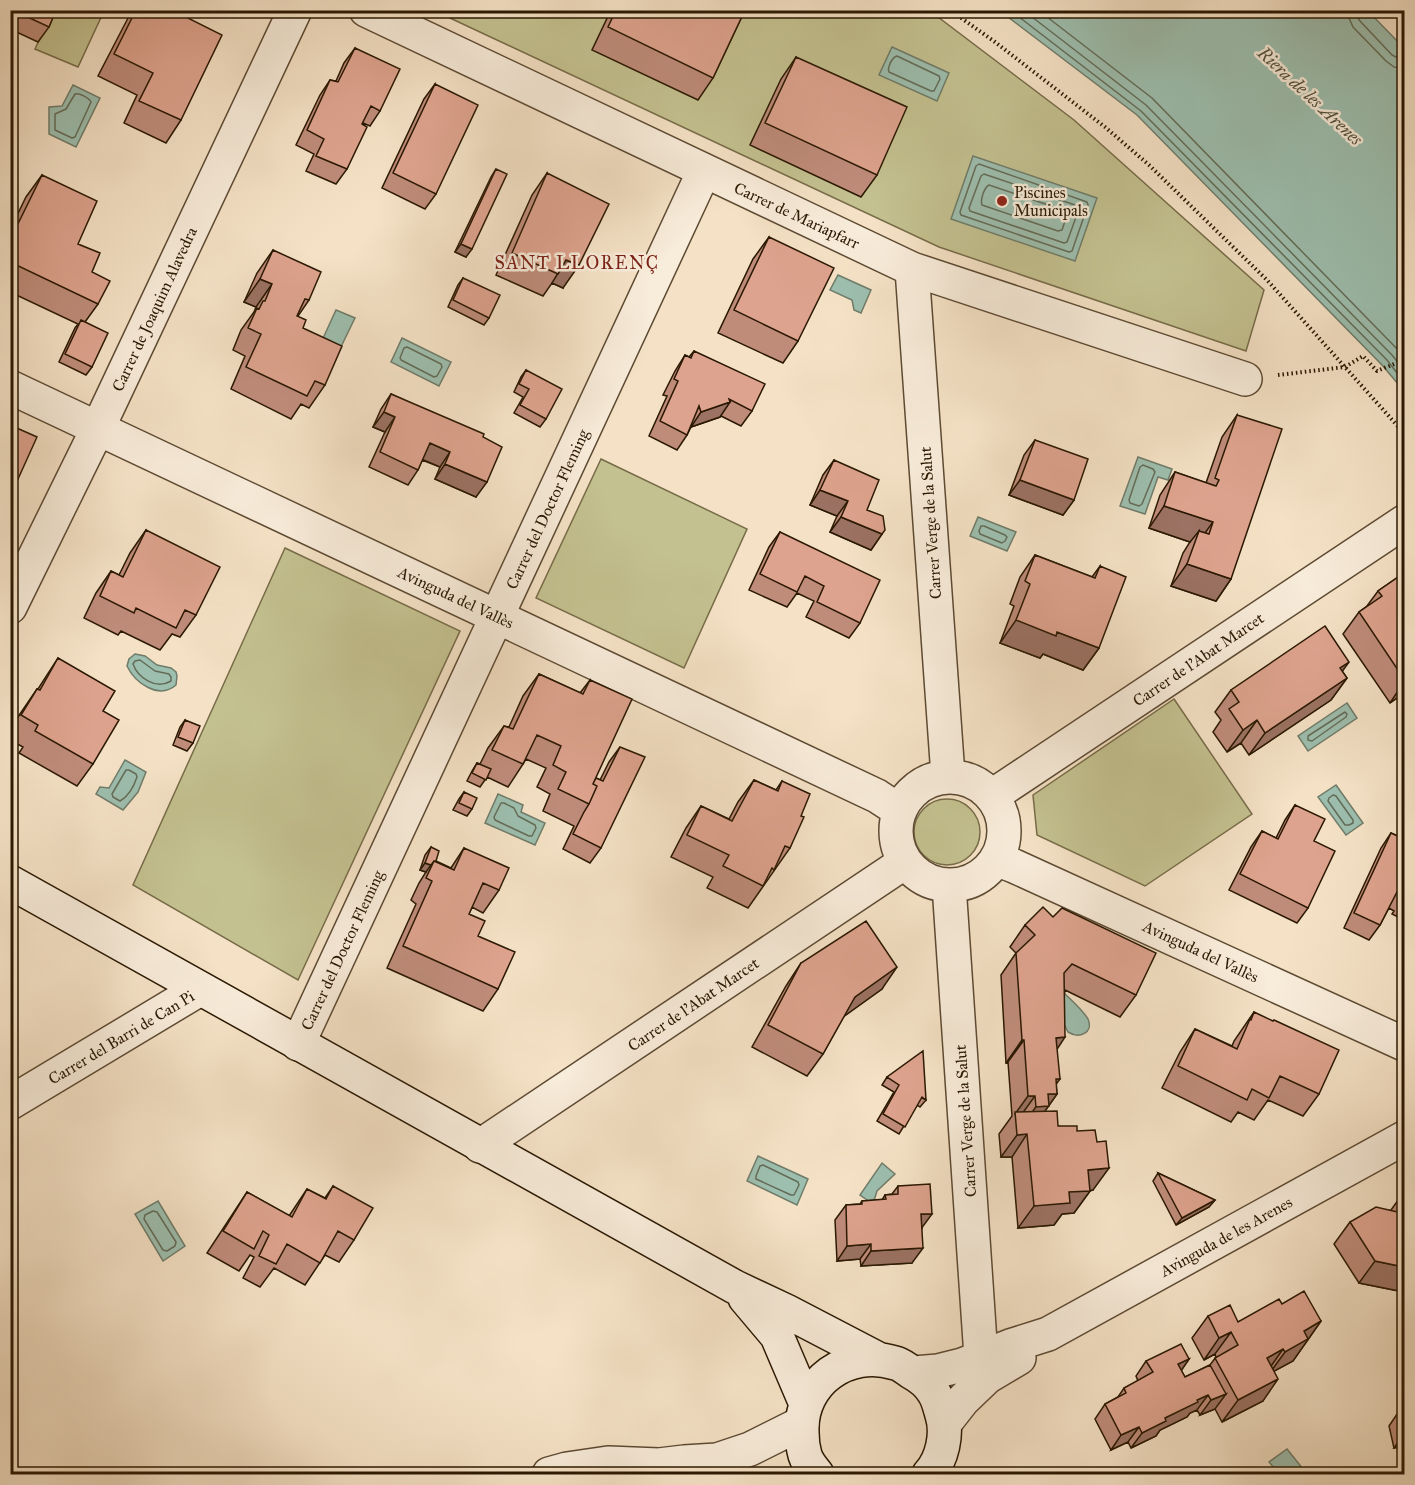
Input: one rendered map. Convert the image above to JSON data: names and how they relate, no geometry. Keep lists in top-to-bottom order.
{
  "streets": {
    "street": [
      "Carrer de Mariapfarr",
      "Carrer de Joaquim Alavedra",
      "Carrer del Doctor Fleming",
      "Carrer Verge de la Salut",
      "Avinguda del Vallès",
      "Carrer de l'Abat Marcet",
      "Carrer del Barri de Can Pi",
      "Avinguda de les Arenes"
    ]
  },
  "crossings": [
    ["Carrer de Mariapfarr", "Carrer del Doctor Fleming"],
    ["Carrer de Mariapfarr", "Carrer Verge de la Salut"],
    ["Carrer de Joaquim Alavedra", "Avinguda del Vallès"],
    ["Carrer del Doctor Fleming", "Avinguda del Vallès"],
    ["Carrer Verge de la Salut", "Avinguda del Vallès"],
    ["Carrer Verge de la Salut", "Carrer de l'Abat Marcet"],
    ["Carrer Verge de la Salut", "Avinguda de les Arenes"],
    ["Avinguda del Vallès", "Carrer de l'Abat Marcet"]
  ],
  "districts": ["SANT LLORENÇ"],
  "water": ["Riera de les Arenes"],
  "places": ["Piscines Municipals"]
}
